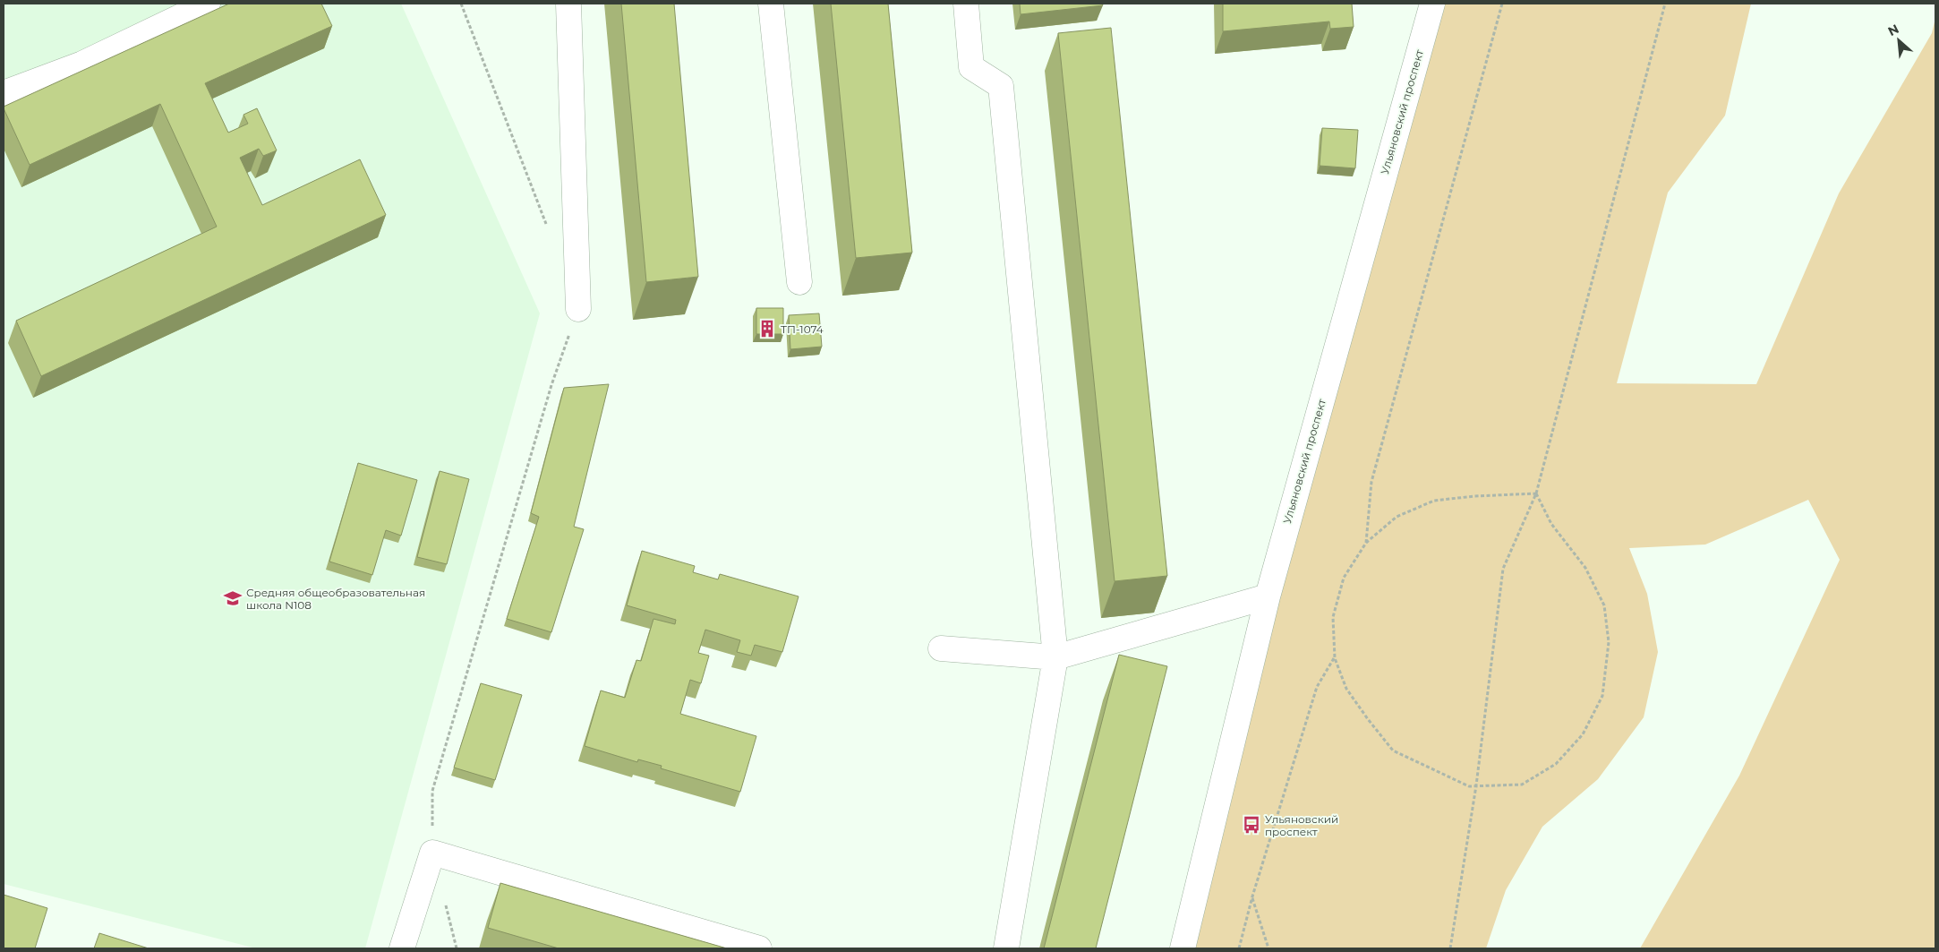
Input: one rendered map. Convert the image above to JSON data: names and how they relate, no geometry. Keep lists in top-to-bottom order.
{
  "streets": {
    "street": ["Ульяновский проспект"]
  },
  "places": {
    "building": ["ТП-1074"],
    "school or university": ["Средняя общеобразовательная школа N108"],
    "bus stop": ["Ульяновский проспект"]
  },
  "north": "top left"
}
